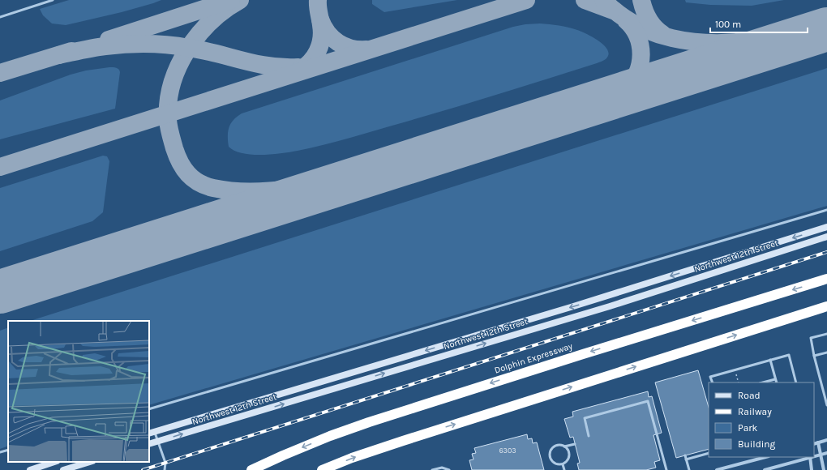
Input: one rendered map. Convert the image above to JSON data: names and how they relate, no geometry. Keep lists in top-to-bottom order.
{
  "streets": {
    "highway": ["Dolphin Expressway"],
    "main road": ["Northwest 12th Street"]
  },
  "house_numbers": ["6303"],
  "legend": [
    "Road",
    "Railway",
    "Park",
    "Building"
  ],
  "scale_bar": "100 m"
}
